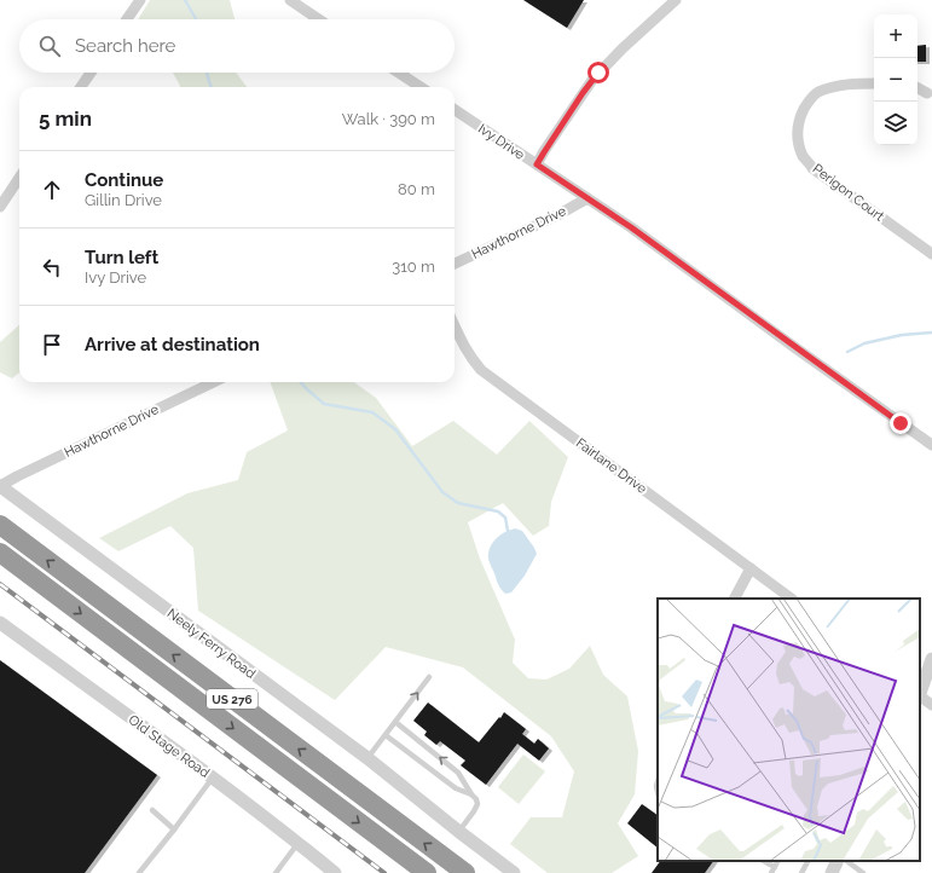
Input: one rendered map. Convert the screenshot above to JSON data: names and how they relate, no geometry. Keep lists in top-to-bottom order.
{
  "streets": {
    "highway": ["US 276"],
    "street": [
      "Ivy Drive",
      "Perigon Court",
      "Hawthorne Drive",
      "Fairlane Drive",
      "Neely Ferry Road",
      "Old Stage Road"
    ]
  },
  "crossings": [
    ["Ivy Drive", "Hawthorne Drive"],
    ["Hawthorne Drive", "Neely Ferry Road"]
  ],
  "page": {
    "map_buttons": ["+", "−"],
    "search": "Search here",
    "heading": ["5 min", "Walk · 390 m"],
    "list": [
      ["Continue", "Gillin Drive", "80 m"],
      ["Turn left", "Ivy Drive", "310 m"],
      "Arrive at destination"
    ]
  }
}
